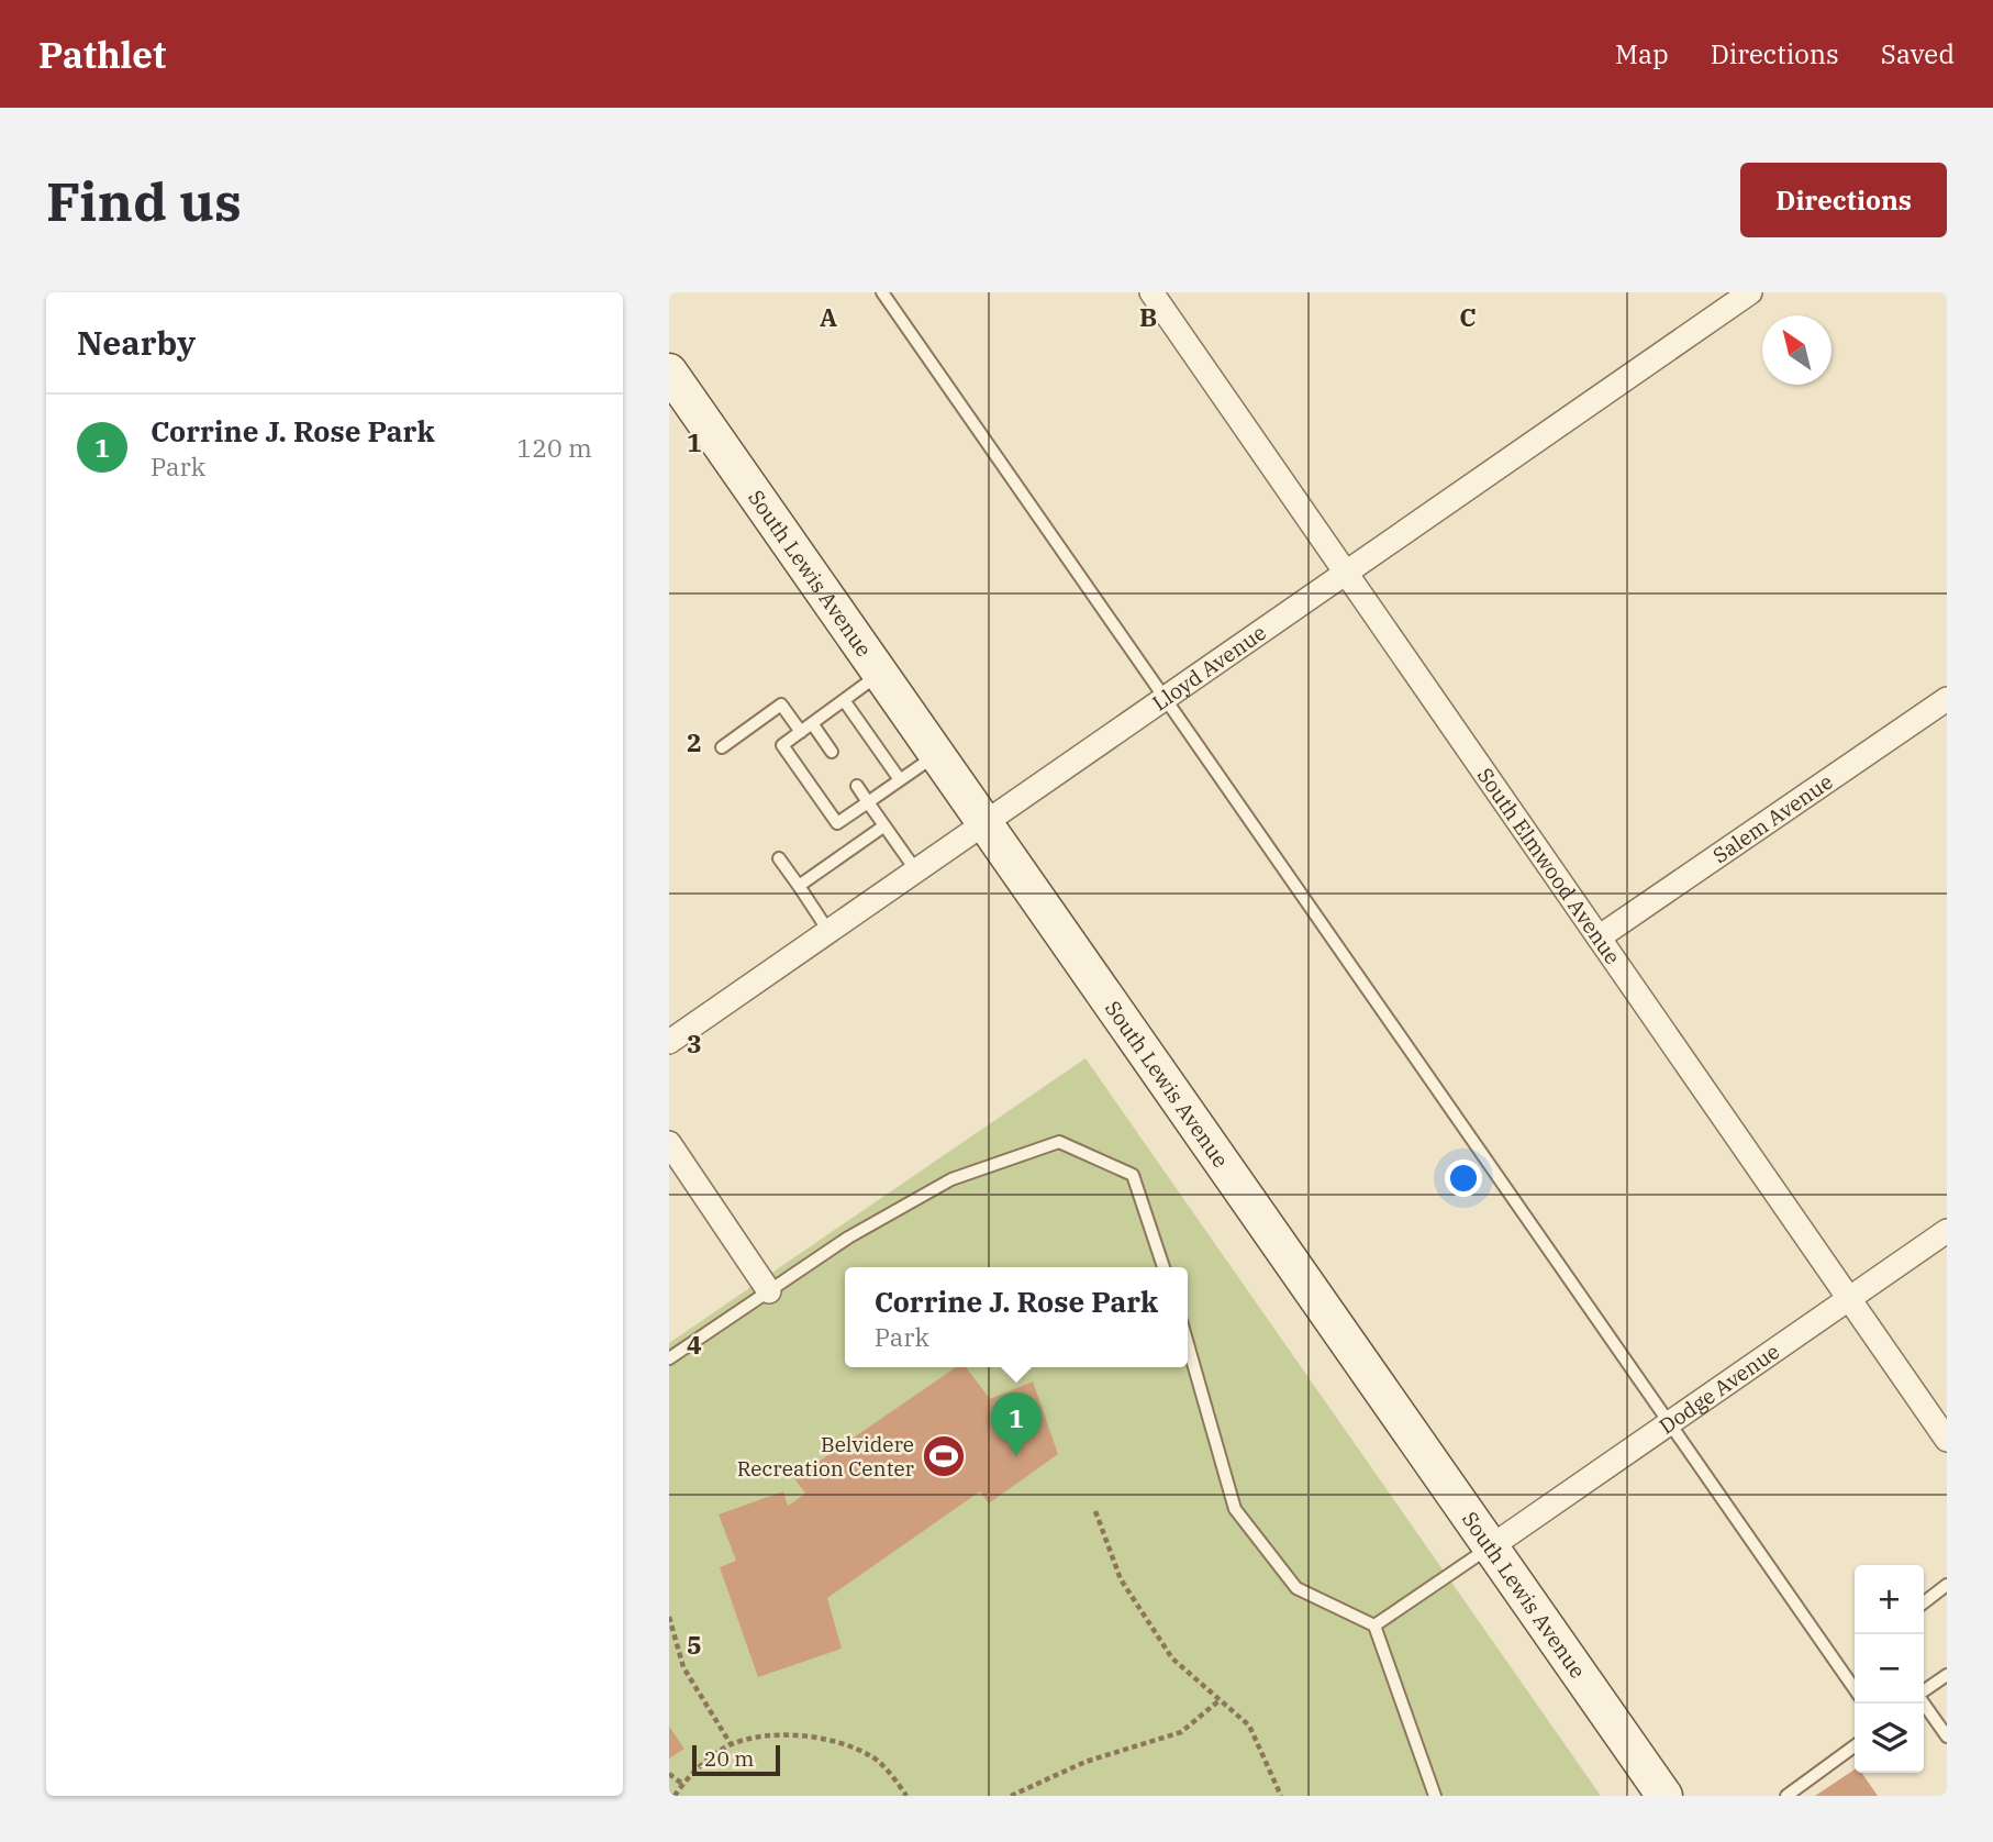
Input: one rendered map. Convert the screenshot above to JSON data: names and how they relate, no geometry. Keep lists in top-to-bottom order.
{
  "streets": {
    "main road": ["South Lewis Avenue"],
    "street": [
      "Lloyd Avenue",
      "Salem Avenue",
      "South Elmwood Avenue",
      "Dodge Avenue"
    ]
  },
  "crossings": [
    ["South Lewis Avenue", "Lloyd Avenue"],
    ["South Lewis Avenue", "Dodge Avenue"],
    ["Lloyd Avenue", "South Elmwood Avenue"],
    ["Salem Avenue", "South Elmwood Avenue"],
    ["South Elmwood Avenue", "Dodge Avenue"]
  ],
  "places": {
    "sports": ["Belvidere Recreation Center"]
  },
  "scale_bar": "20 m",
  "north": "top left",
  "page": {
    "header": "Pathlet",
    "nav": ["Map", "Directions", "Saved"],
    "buttons": "Directions",
    "title": "Find us",
    "heading": "Nearby",
    "list": [
      {
        "mark": "1",
        "name": "Corrine J. Rose Park",
        "note": "Park",
        "value": "120 m"
      }
    ],
    "popup": ["Corrine J. Rose Park", "Park"],
    "pins": "1",
    "map_buttons": ["+", "−"],
    "scale": "20 m"
  },
  "grid": {
    "columns": ["A", "B", "C"],
    "rows": [
      "1",
      "2",
      "3",
      "4",
      "5"
    ]
  }
}
